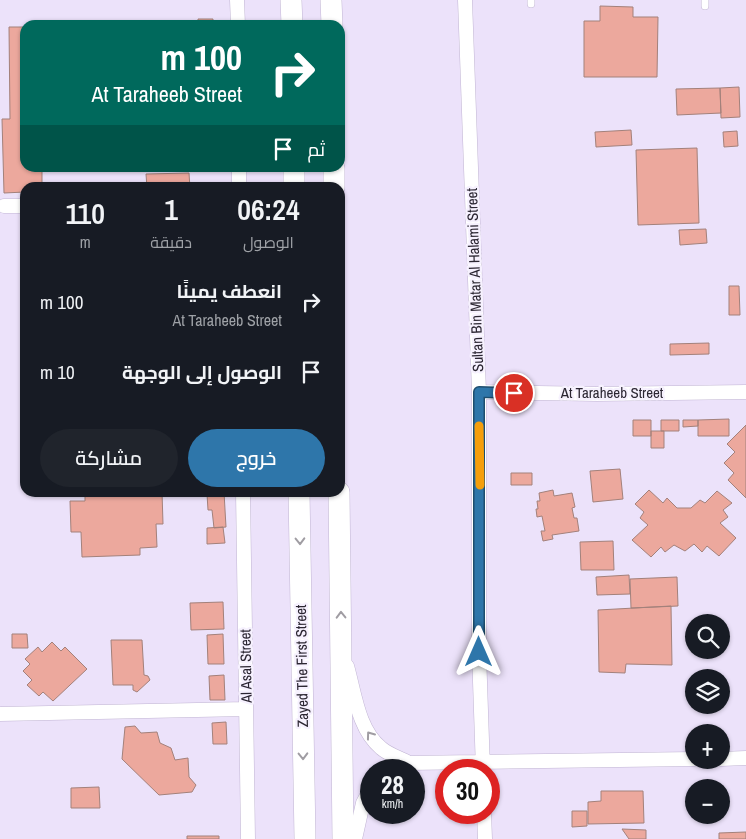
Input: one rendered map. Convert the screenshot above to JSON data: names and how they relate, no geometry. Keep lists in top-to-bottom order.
{
  "streets": {
    "main road": ["Zayed The First Street"],
    "street": ["Sultan Bin Matar Al Halami Street", "At Taraheeb Street", "Al Asal Street"]
  },
  "crossings": [
    ["Sultan Bin Matar Al Halami Street", "At Taraheeb Street"]
  ],
  "page": {
    "turn": ["100 m", "At Taraheeb Street"],
    "then": "ثم",
    "eta": [
      "06:24",
      "الوصول",
      "1",
      "دقيقة",
      "110",
      "m"
    ],
    "list": [
      {
        "name": "انعطف يمينًا",
        "note": "At Taraheeb Street",
        "value": "100 m"
      },
      {
        "name": "الوصول إلى الوجهة",
        "value": "10 m"
      }
    ],
    "buttons": ["خروج", "مشاركة"],
    "map_buttons": ["+", "−"],
    "speed": "28 km/h",
    "limit": "30"
  }
}
